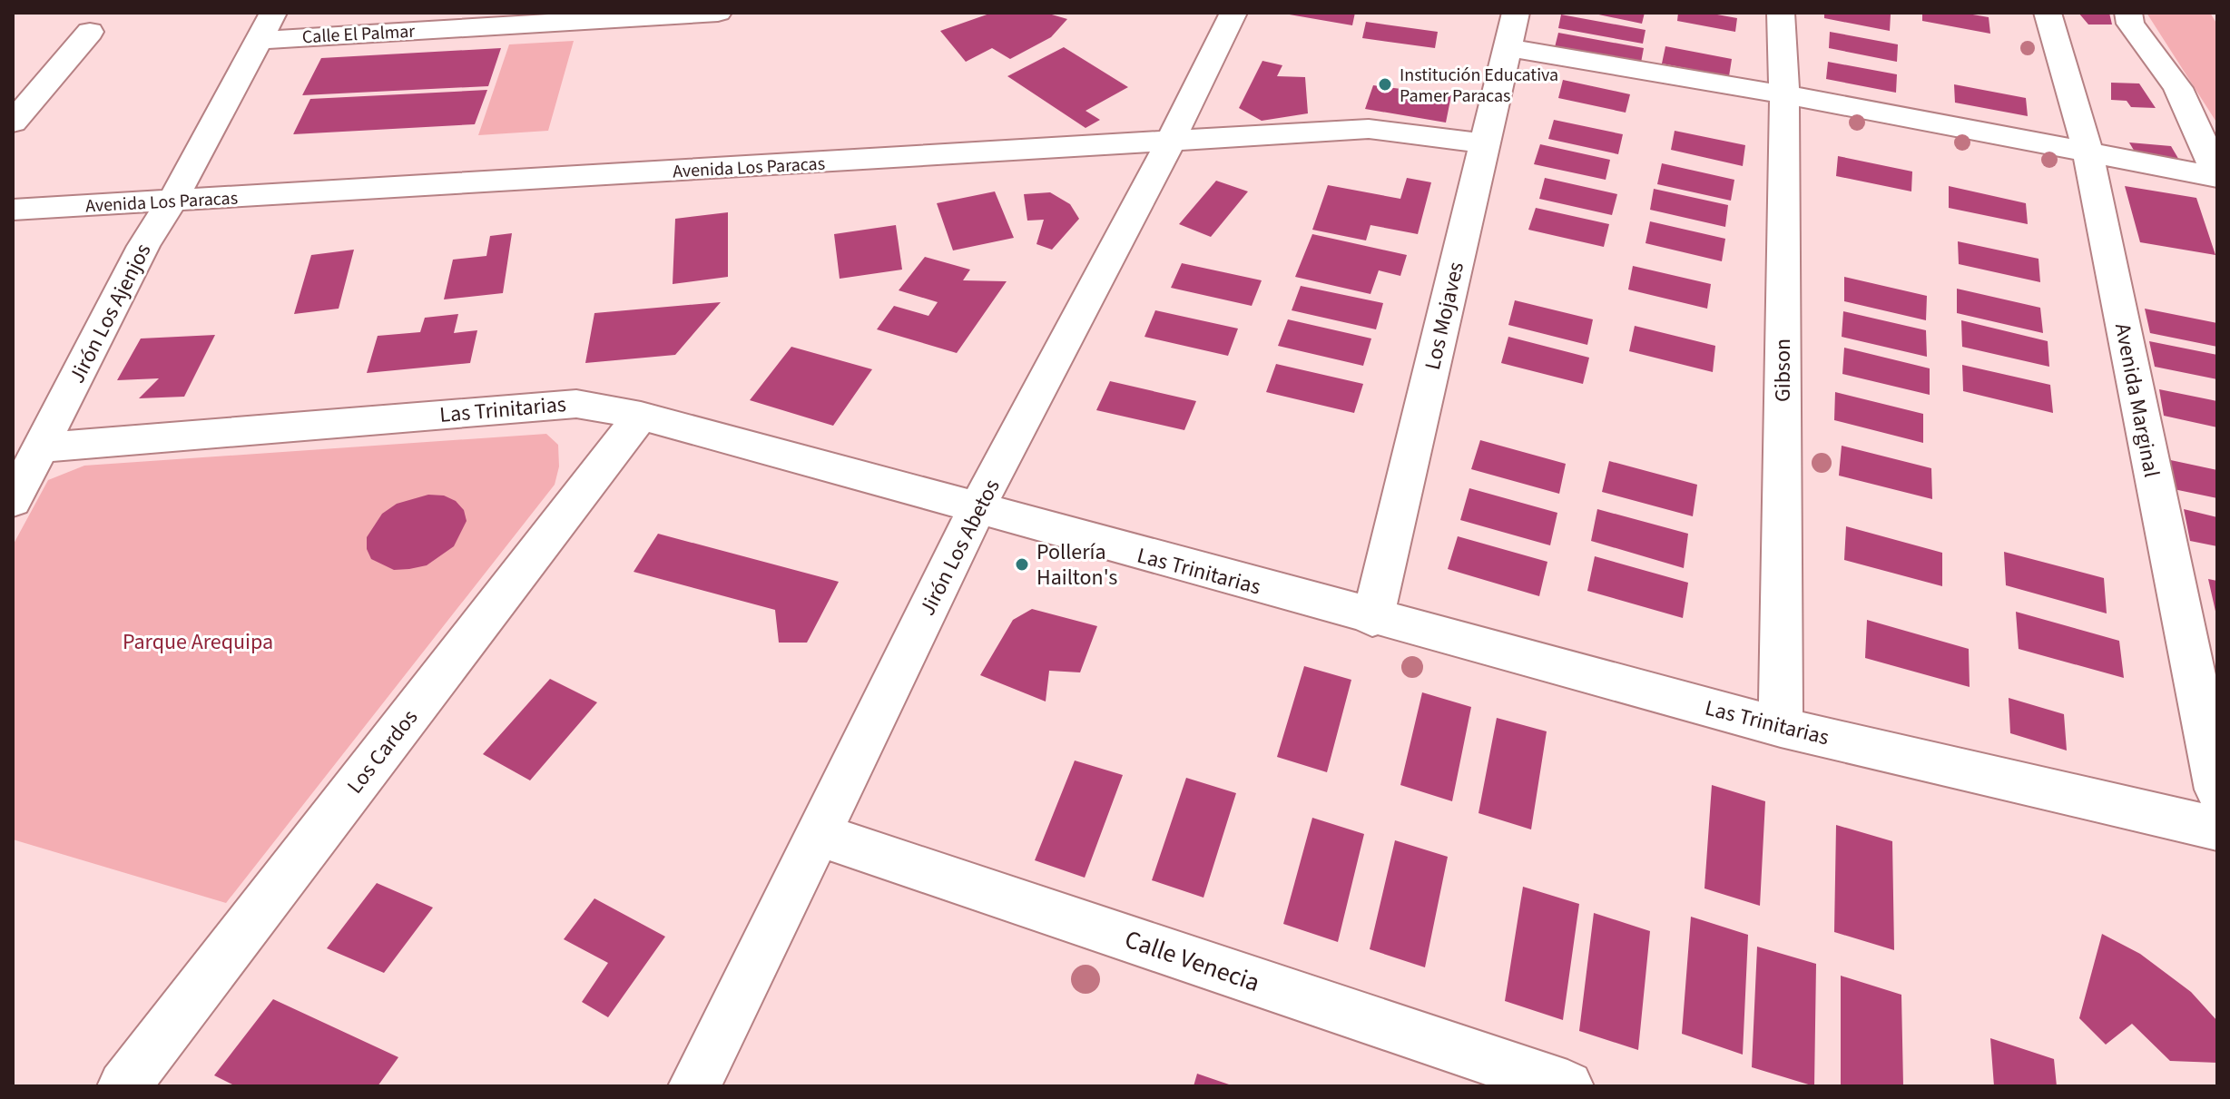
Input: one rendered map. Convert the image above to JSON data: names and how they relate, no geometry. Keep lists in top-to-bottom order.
{
  "streets": {
    "street": [
      "Calle El Palmar",
      "Avenida Los Paracas",
      "Jirón Los Ajenjos",
      "Los Mojaves",
      "Gibson",
      "Avenida Marginal",
      "Las Trinitarias",
      "Jirón Los Abetos",
      "Los Cardos",
      "Calle Venecia"
    ]
  },
  "crossings": [
    ["Calle El Palmar", "Jirón Los Ajenjos"],
    ["Avenida Los Paracas", "Jirón Los Ajenjos"],
    ["Avenida Los Paracas", "Los Mojaves"],
    ["Avenida Los Paracas", "Jirón Los Abetos"],
    ["Jirón Los Ajenjos", "Las Trinitarias"],
    ["Los Mojaves", "Las Trinitarias"],
    ["Gibson", "Las Trinitarias"],
    ["Las Trinitarias", "Jirón Los Abetos"],
    ["Las Trinitarias", "Los Cardos"],
    ["Jirón Los Abetos", "Calle Venecia"]
  ],
  "parks": ["Parque Arequipa"],
  "places": ["Institución Educativa Pamer Paracas", "Pollería Hailton's"]
}
